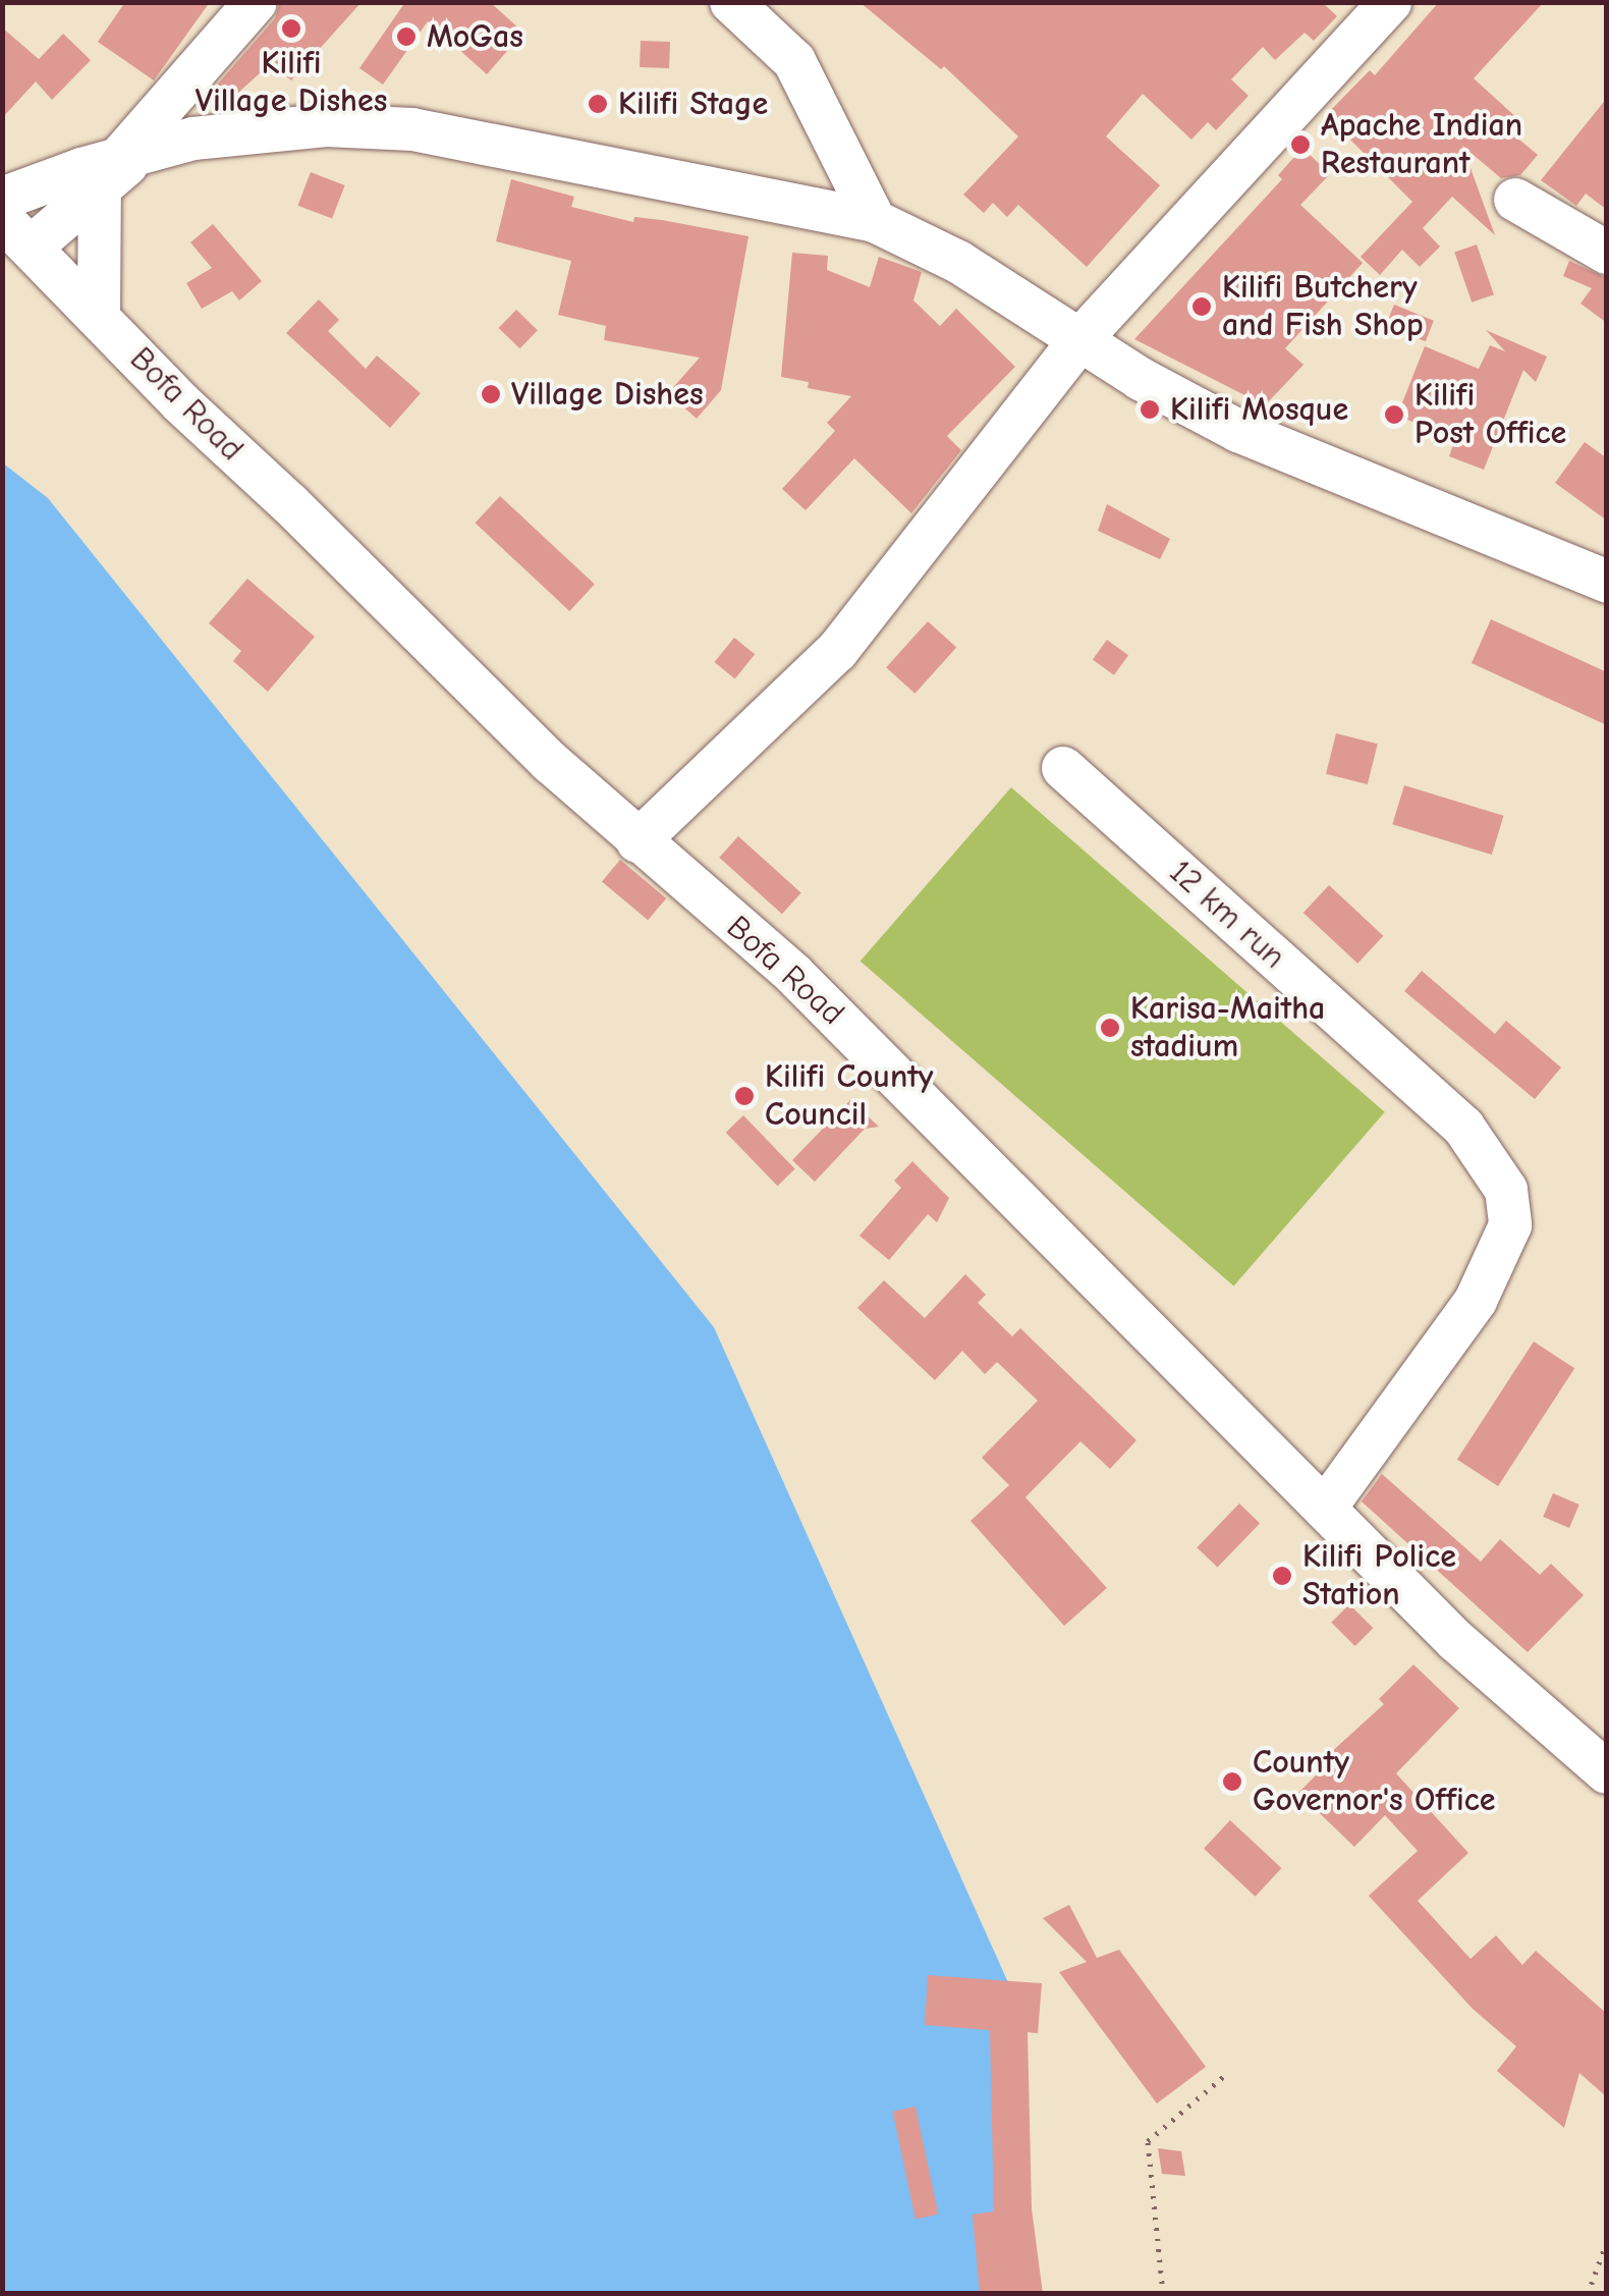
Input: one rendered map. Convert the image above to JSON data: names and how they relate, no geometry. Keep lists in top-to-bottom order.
{
  "streets": {
    "street": ["Bofa Road", "12 km run"]
  },
  "crossings": [
    ["Bofa Road", "12 km run"]
  ],
  "places": [
    "Kilifi Village Dishes",
    "MoGas",
    "Kilifi Stage",
    "Apache Indian Restaurant",
    "Kilifi Butchery and Fish Shop",
    "Village Dishes",
    "Kilifi Mosque",
    "Kilifi Post Office",
    "Karisa-Maitha stadium",
    "Kilifi County Council",
    "Kilifi Police Station",
    "County Governor's Office"
  ]
}
